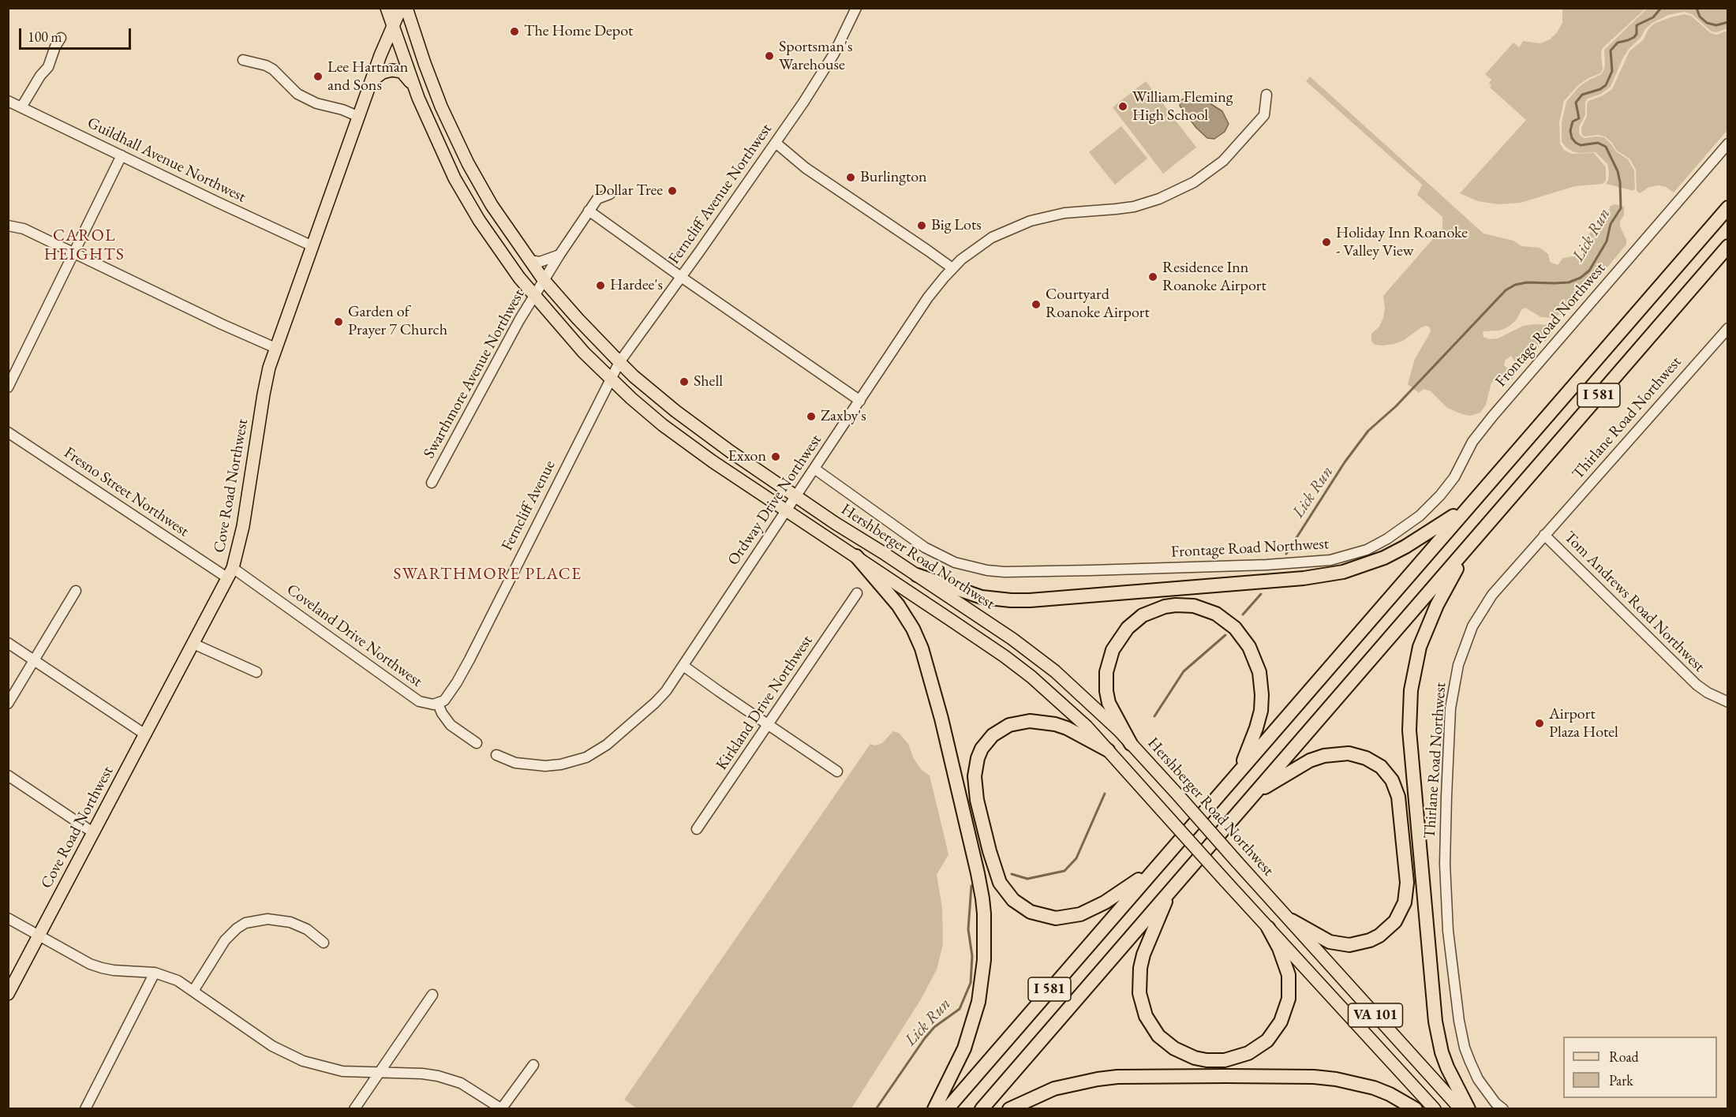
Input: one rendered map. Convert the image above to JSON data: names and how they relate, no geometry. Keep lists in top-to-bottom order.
{
  "streets": {
    "highway": ["I 581"],
    "main road": ["Cove Road Northwest", "Hershberger Road Northwest", "VA 101"],
    "street": [
      "Guildhall Avenue Northwest",
      "Ferncliff Avenue Northwest",
      "Frontage Road Northwest",
      "Swarthmore Avenue Northwest",
      "Thirlane Road Northwest",
      "Fresno Street Northwest",
      "Ordway Drive Northwest",
      "Ferncliff Avenue",
      "Tom Andrews Road Northwest",
      "Coveland Drive Northwest",
      "Kirkland Drive Northwest"
    ]
  },
  "crossings": [
    ["Guildhall Avenue Northwest", "Cove Road Northwest"],
    ["Ferncliff Avenue Northwest", "Ferncliff Avenue"],
    ["Ferncliff Avenue Northwest", "Hershberger Road Northwest"],
    ["Ferncliff Avenue Northwest", "VA 101"],
    ["Frontage Road Northwest", "Ordway Drive Northwest"],
    ["Swarthmore Avenue Northwest", "Hershberger Road Northwest"],
    ["Swarthmore Avenue Northwest", "VA 101"],
    ["Thirlane Road Northwest", "Tom Andrews Road Northwest"],
    ["Cove Road Northwest", "Fresno Street Northwest"],
    ["Cove Road Northwest", "Coveland Drive Northwest"],
    ["Cove Road Northwest", "VA 101"],
    ["Fresno Street Northwest", "Coveland Drive Northwest"],
    ["Ordway Drive Northwest", "Hershberger Road Northwest"],
    ["Ordway Drive Northwest", "VA 101"],
    ["Ferncliff Avenue", "Coveland Drive Northwest"]
  ],
  "districts": ["CAROL HEIGHTS", "SWARTHMORE PLACE"],
  "water": ["Lick Run"],
  "places": [
    "The Home Depot",
    "Sportsman's Warehouse",
    "Lee Hartman and Sons",
    "William Fleming High School",
    "Burlington",
    "Dollar Tree",
    "Big Lots",
    "Holiday Inn Roanoke - Valley View",
    "Residence Inn Roanoke Airport",
    "Hardee's",
    "Courtyard Roanoke Airport",
    "Garden of Prayer 7 Church",
    "Shell",
    "Zaxby's",
    "Exxon",
    "Airport Plaza Hotel"
  ],
  "legend": ["Road", "Park"],
  "scale_bar": "100 m"
}
